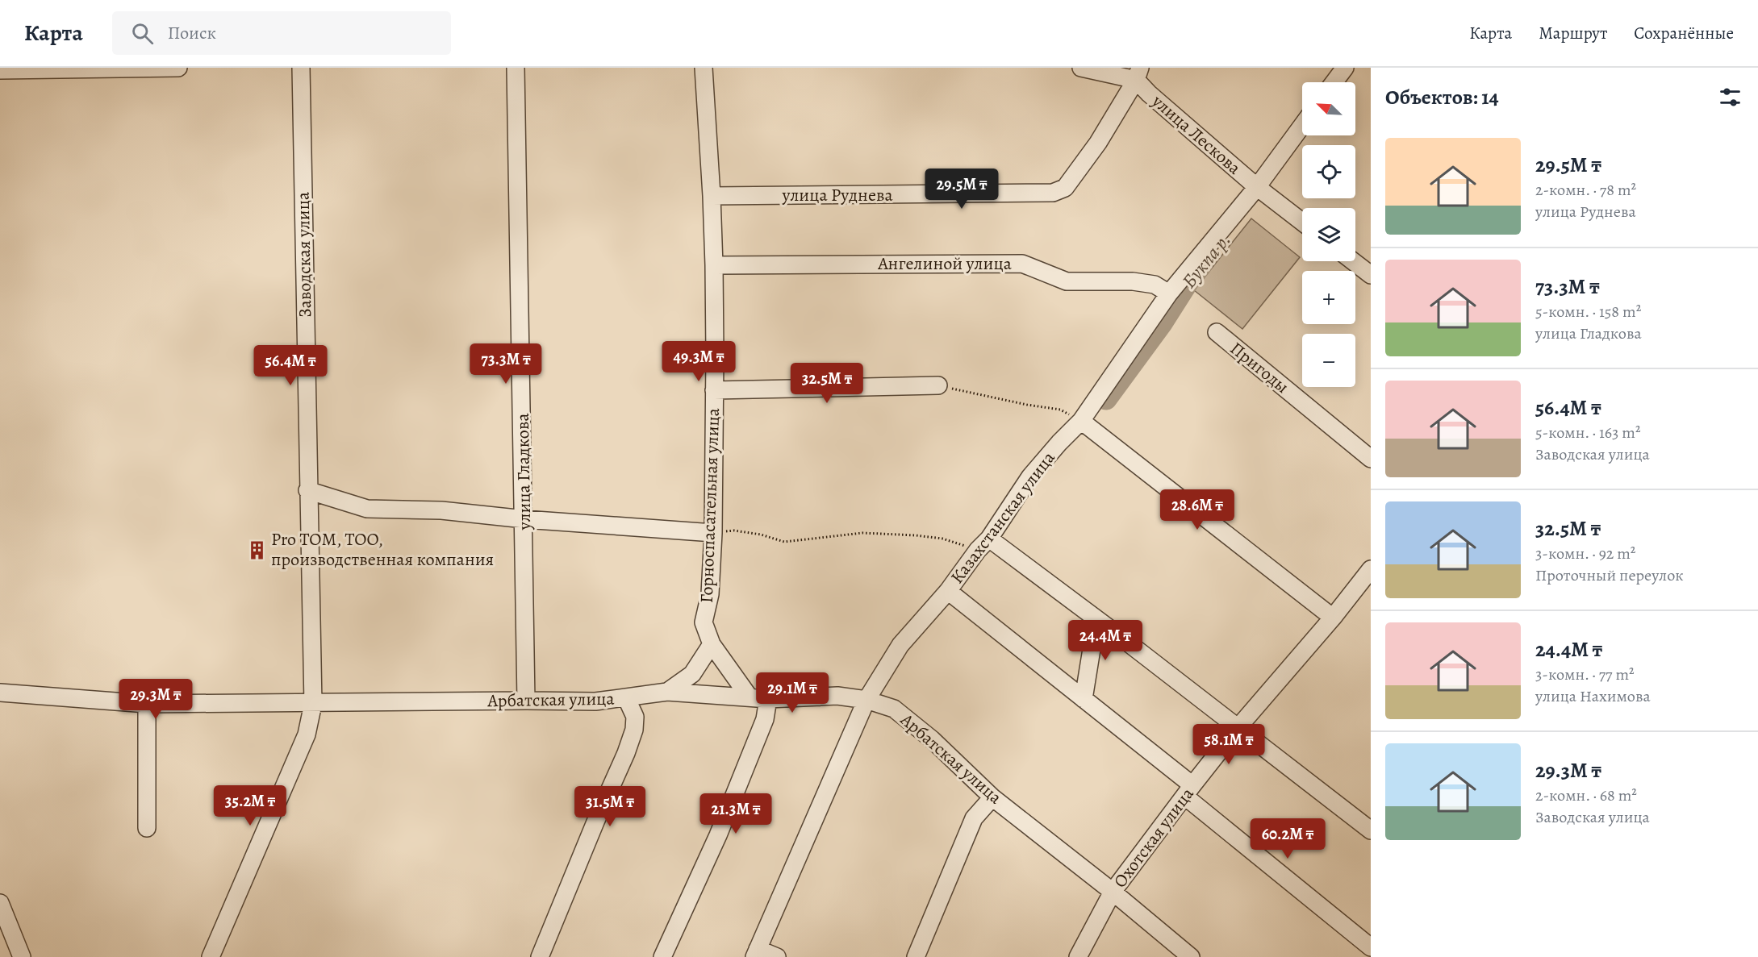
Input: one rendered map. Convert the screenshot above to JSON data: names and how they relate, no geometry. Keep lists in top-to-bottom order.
{
  "streets": {
    "street": [
      "улица Лескова",
      "улица Руднева",
      "Заводская улица",
      "Ангелиной улица",
      "Пригоды",
      "улица Гладкова",
      "Горноспасательная улица",
      "Казахстанская улица",
      "Арбатская улица",
      "Охотская улица"
    ]
  },
  "crossings": [
    ["улица Лескова", "улица Руднева"],
    ["улица Лескова", "Казахстанская улица"],
    ["улица Руднева", "Горноспасательная улица"],
    ["Заводская улица", "Арбатская улица"],
    ["Ангелиной улица", "Горноспасательная улица"],
    ["Ангелиной улица", "Казахстанская улица"],
    ["улица Гладкова", "Арбатская улица"],
    ["Горноспасательная улица", "Арбатская улица"],
    ["Казахстанская улица", "Арбатская улица"],
    ["Арбатская улица", "Охотская улица"]
  ],
  "water": ["Букпа р."],
  "places": {
    "building": ["Pro TOM, ТОО, производственная компания"]
  },
  "north": "top left",
  "page": {
    "header": "Карта",
    "search": "Поиск",
    "nav": ["Карта", "Маршрут", "Сохранённые"],
    "heading": "Объектов: 14",
    "map_buttons": ["+", "−"],
    "list": [
      {
        "name": "29.5M ₸",
        "note": "2-комн. · 78 m² · улица Руднева"
      },
      {
        "name": "73.3M ₸",
        "note": "5-комн. · 158 m² · улица Гладкова"
      },
      {
        "name": "56.4M ₸",
        "note": "5-комн. · 163 m² · Заводская улица"
      },
      {
        "name": "32.5M ₸",
        "note": "3-комн. · 92 m² · Проточный переулок"
      },
      {
        "name": "24.4M ₸",
        "note": "3-комн. · 77 m² · улица Нахимова"
      },
      {
        "name": "29.3M ₸",
        "note": "2-комн. · 68 m² · Заводская улица"
      }
    ],
    "price": [
      "29.5M ₸",
      "49.3M ₸",
      "73.3M ₸",
      "56.4M ₸",
      "32.5M ₸",
      "28.6M ₸",
      "24.4M ₸",
      "29.1M ₸",
      "29.3M ₸",
      "58.1M ₸",
      "35.2M ₸",
      "31.5M ₸",
      "21.3M ₸",
      "60.2M ₸"
    ]
  }
}
